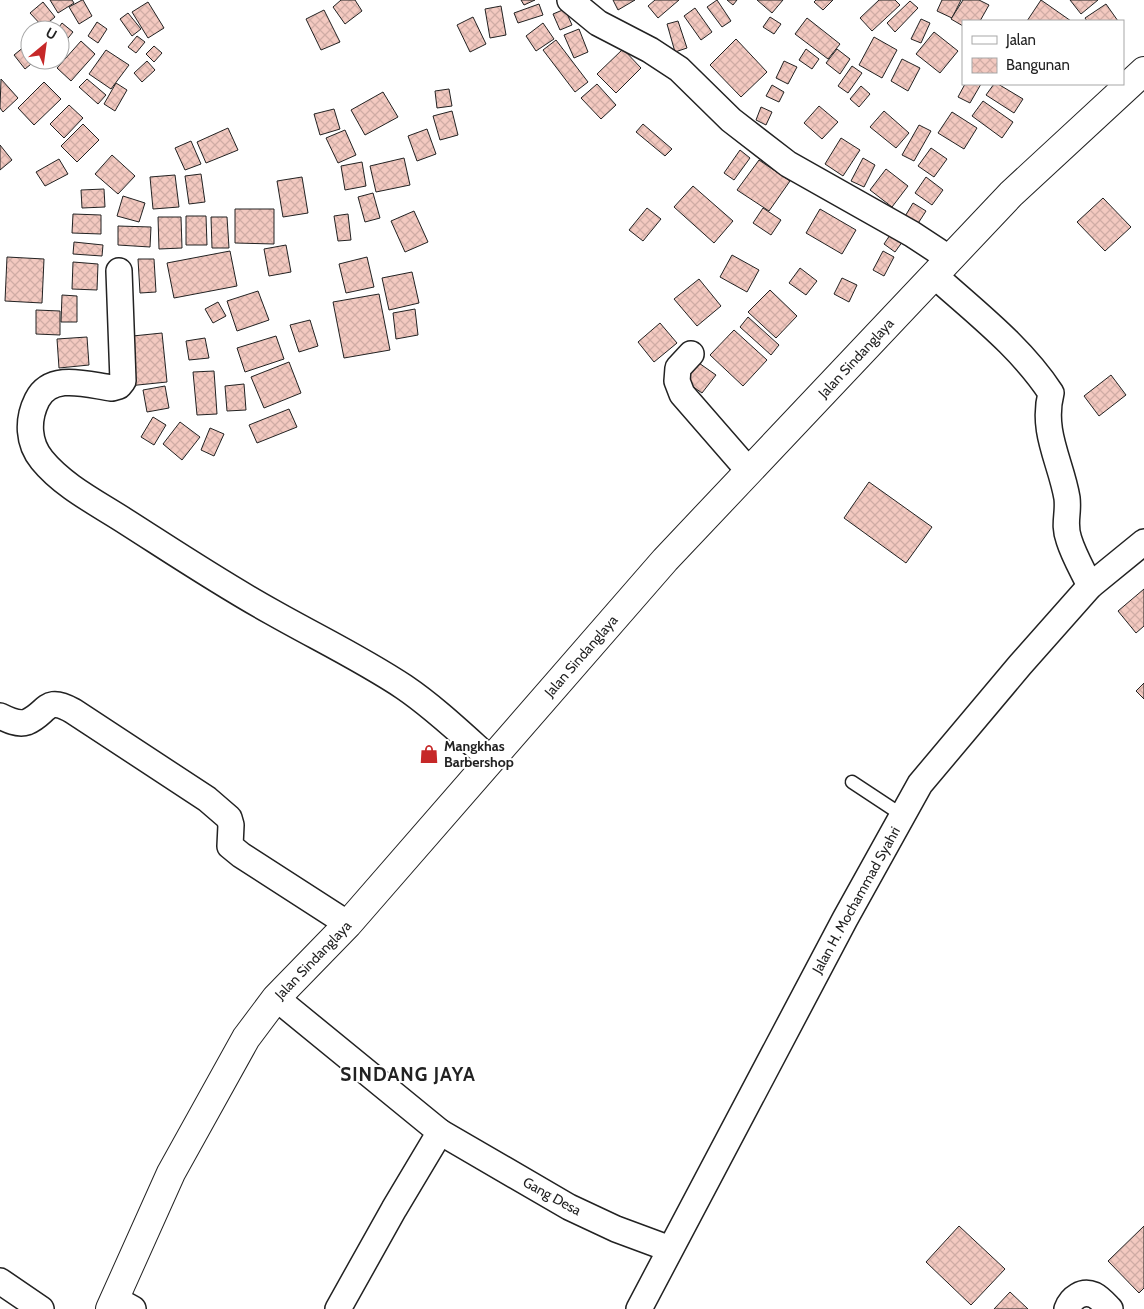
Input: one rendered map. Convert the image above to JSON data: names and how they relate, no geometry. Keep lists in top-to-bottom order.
{
  "streets": {
    "street": ["Jalan Sindanglaya", "Jalan H. Mochammad Syahri", "Gang Desa"]
  },
  "crossings": [
    ["Jalan Sindanglaya", "Gang Desa"],
    ["Jalan H. Mochammad Syahri", "Gang Desa"]
  ],
  "districts": ["SINDANG JAYA"],
  "places": {
    "shop": ["Mangkhas Barbershop"]
  },
  "legend": ["Jalan", "Bangunan"],
  "north": "top right"
}
